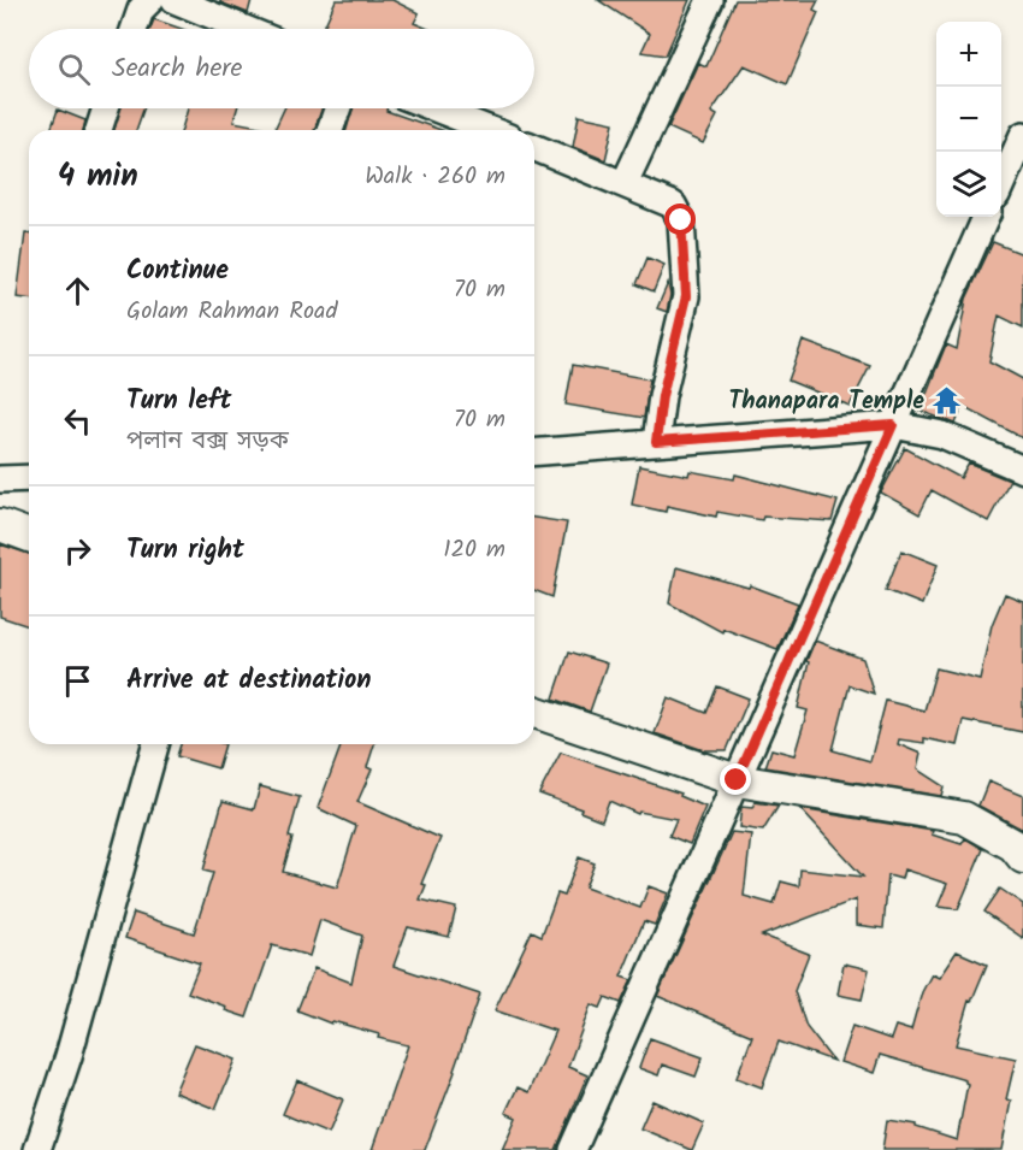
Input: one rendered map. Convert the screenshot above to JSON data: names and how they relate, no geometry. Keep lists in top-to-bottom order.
{
  "places": {
    "temple": ["Thanapara Temple"]
  },
  "page": {
    "map_buttons": ["+", "−"],
    "search": "Search here",
    "heading": ["4 min", "Walk · 260 m"],
    "list": [
      ["Continue", "Golam Rahman Road", "70 m"],
      ["Turn left", "পলান বক্স সড়ক", "70 m"],
      ["Turn right", "120 m"],
      "Arrive at destination"
    ]
  }
}
